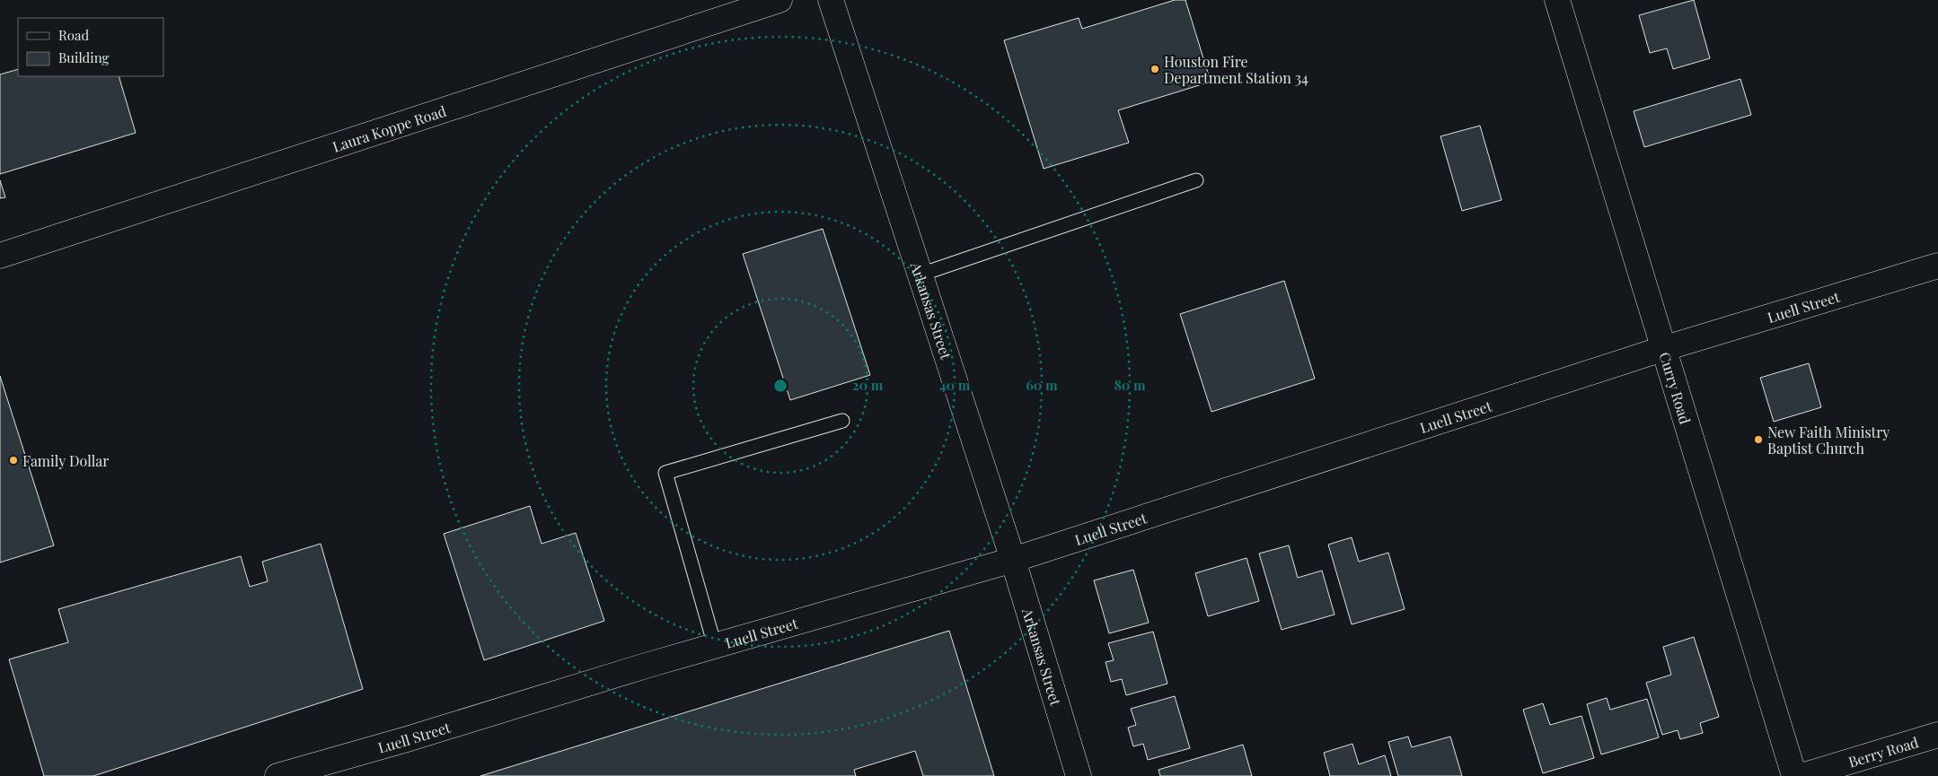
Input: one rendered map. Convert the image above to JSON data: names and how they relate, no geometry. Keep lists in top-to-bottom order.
{
  "streets": {
    "street": [
      "Laura Koppe Road",
      "Luell Street",
      "Arkansas Street",
      "Curry Road",
      "Berry Road"
    ]
  },
  "crossings": [
    ["Luell Street", "Arkansas Street"],
    ["Luell Street", "Curry Road"]
  ],
  "places": ["Houston Fire Department Station 34", "New Faith Ministry Baptist Church", "Family Dollar"],
  "legend": ["Road", "Building"],
  "rings": [
    "20 m",
    "40 m",
    "60 m",
    "80 m"
  ]
}
